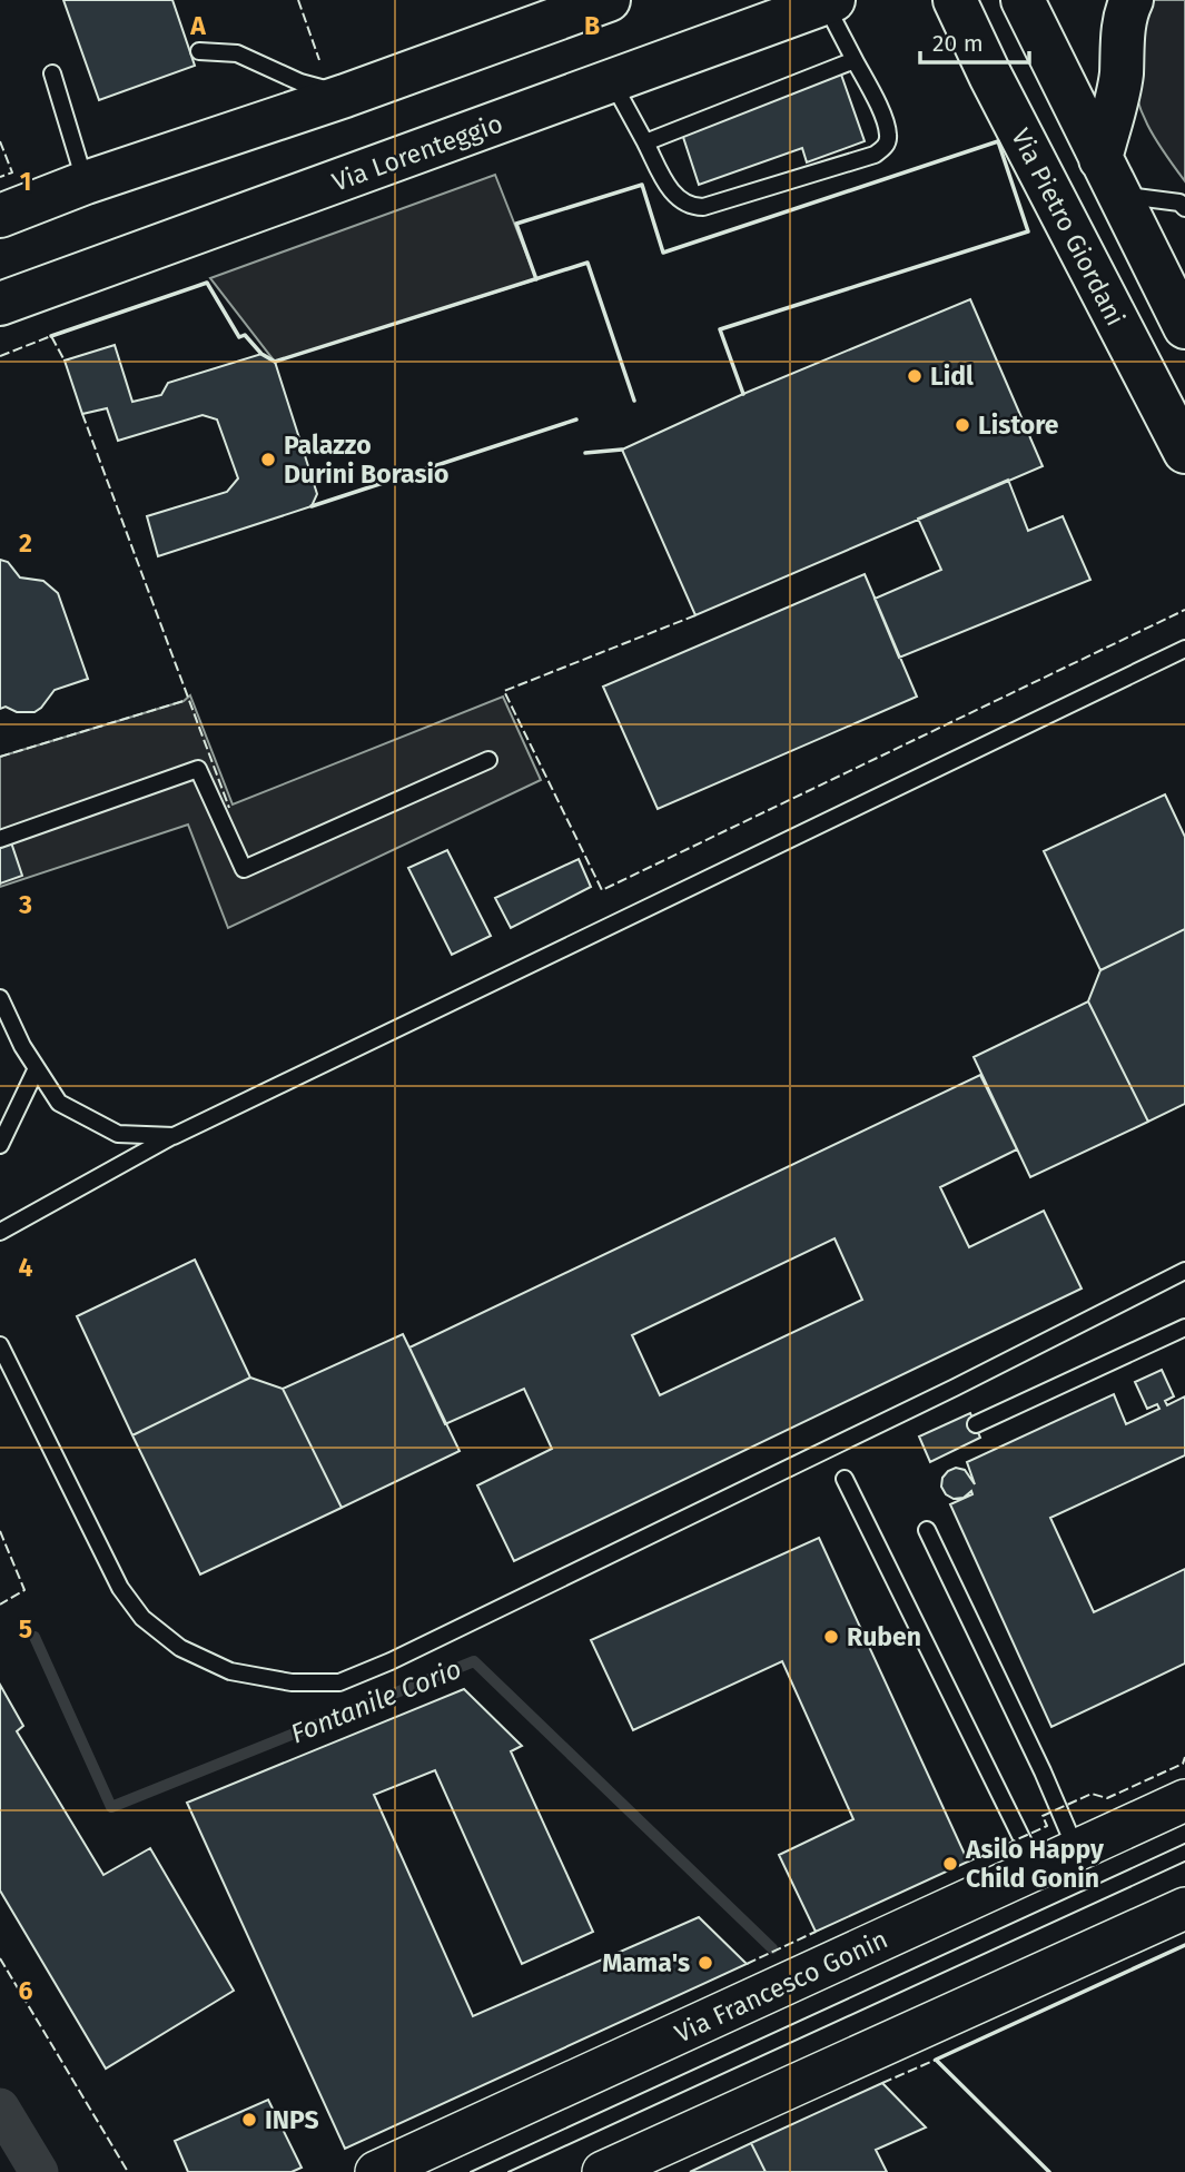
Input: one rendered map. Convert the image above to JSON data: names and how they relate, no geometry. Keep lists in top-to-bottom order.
{
  "streets": {
    "main road": ["Via Lorenteggio", "Via Pietro Giordani"],
    "street": ["Via Francesco Gonin"]
  },
  "water": ["Fontanile Corio"],
  "places": [
    "Lidl",
    "Listore",
    "Palazzo Durini Borasio",
    "Ruben",
    "Asilo Happy Child Gonin",
    "Mama's",
    "INPS"
  ],
  "scale_bar": "20 m",
  "grid": {
    "columns": ["A", "B"],
    "rows": [
      "1",
      "2",
      "3",
      "4",
      "5",
      "6"
    ]
  }
}
